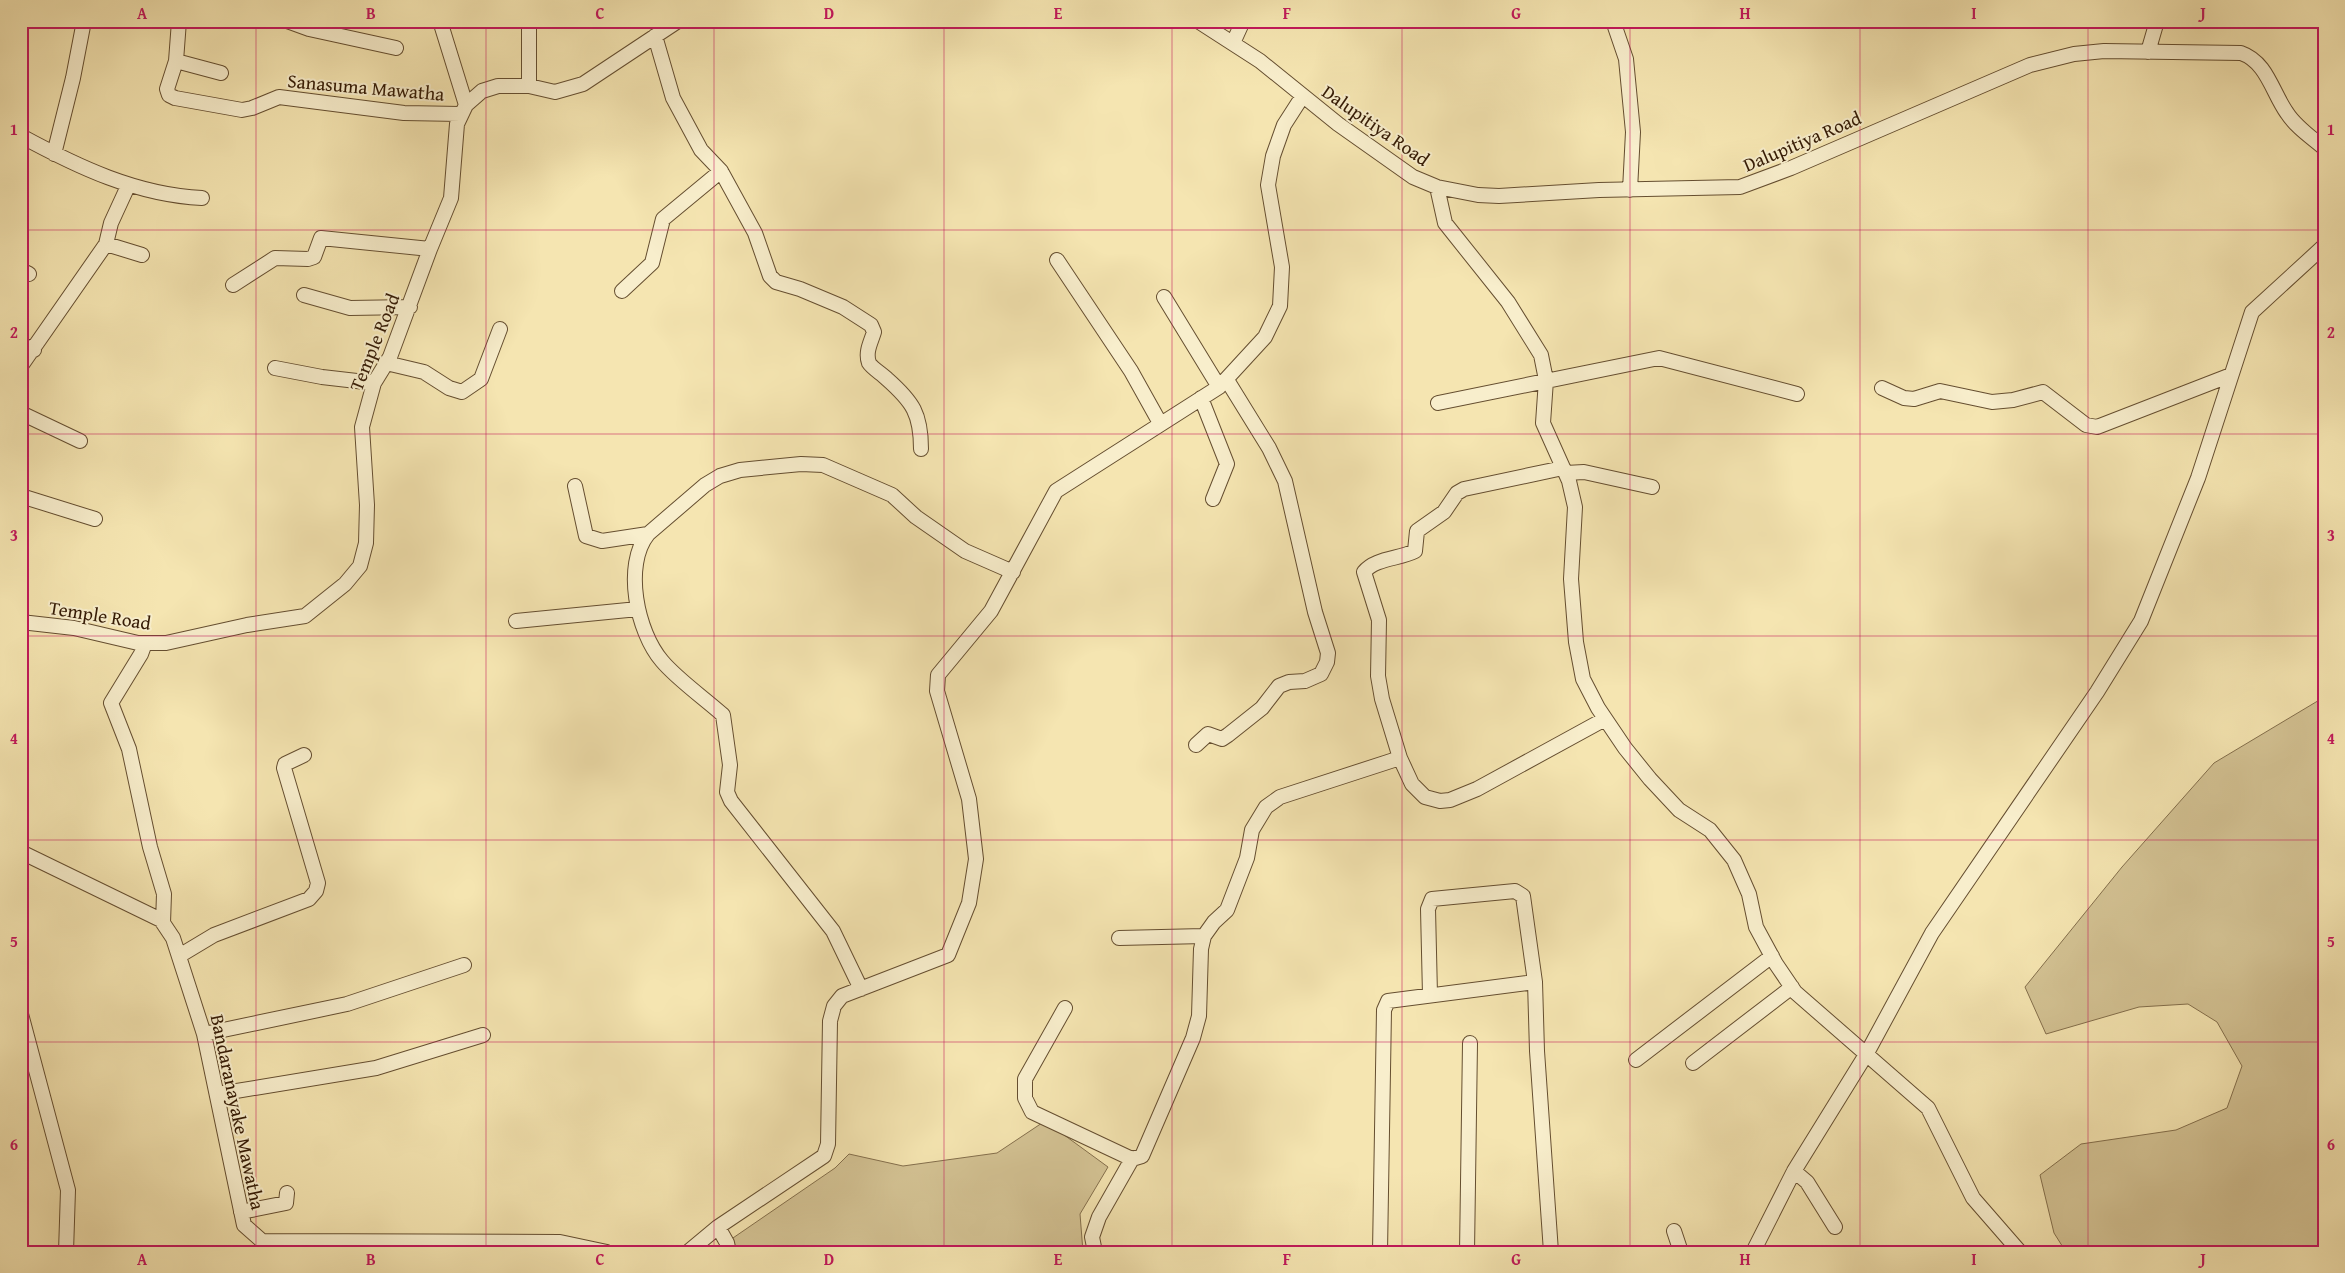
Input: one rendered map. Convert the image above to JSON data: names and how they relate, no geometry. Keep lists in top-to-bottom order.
{
  "streets": {
    "street": [
      "Sanasuma Mawatha",
      "Dalupitiya Road",
      "Temple Road",
      "Bandaranayake Mawatha"
    ]
  },
  "crossings": [
    ["Sanasuma Mawatha", "Temple Road"]
  ],
  "grid": {
    "columns": [
      "A",
      "B",
      "C",
      "D",
      "E",
      "F",
      "G",
      "H",
      "I",
      "J"
    ],
    "rows": [
      "1",
      "2",
      "3",
      "4",
      "5",
      "6"
    ]
  }
}
